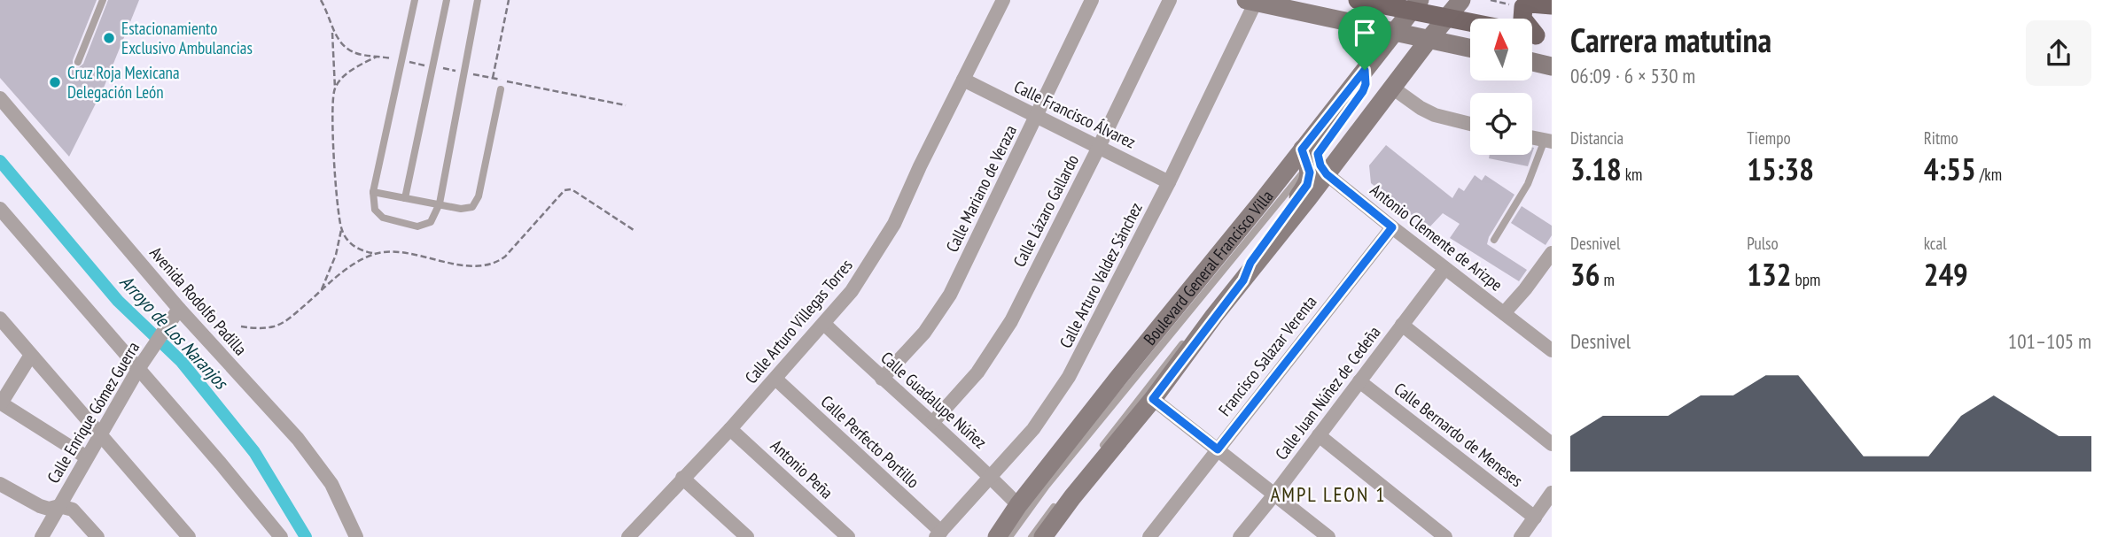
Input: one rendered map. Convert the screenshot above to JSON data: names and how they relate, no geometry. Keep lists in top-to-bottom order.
{
  "streets": {
    "main road": ["Boulevard General Francisco Villa"],
    "street": [
      "Calle Francisco Álvarez",
      "Calle Mariano de Veraza",
      "Calle Lázaro Gallardo",
      "Antonio Clemente de Arizpe",
      "Calle Arturo Valdez Sánchez",
      "Avenida Rodolfo Padilla",
      "Calle Arturo Villegas Torres",
      "Francisco Salazar Verenta",
      "Calle Juan Núñez de Cedeña",
      "Calle Guadalupe Núñez",
      "Calle Enrique Gómez Guerra",
      "Calle Bernardo de Meneses",
      "Calle Perfecto Portillo",
      "Antonio Peña"
    ]
  },
  "crossings": [
    ["Calle Francisco Álvarez", "Calle Mariano de Veraza"],
    ["Calle Francisco Álvarez", "Calle Lázaro Gallardo"],
    ["Calle Francisco Álvarez", "Calle Arturo Valdez Sánchez"],
    ["Calle Francisco Álvarez", "Calle Arturo Villegas Torres"],
    ["Calle Mariano de Veraza", "Calle Guadalupe Núñez"],
    ["Calle Lázaro Gallardo", "Calle Guadalupe Núñez"],
    ["Antonio Clemente de Arizpe", "Boulevard General Francisco Villa"],
    ["Antonio Clemente de Arizpe", "Francisco Salazar Verenta"],
    ["Antonio Clemente de Arizpe", "Calle Juan Núñez de Cedeña"],
    ["Boulevard General Francisco Villa", "Calle Guadalupe Núñez"],
    ["Calle Arturo Valdez Sánchez", "Calle Guadalupe Núñez"],
    ["Calle Arturo Valdez Sánchez", "Calle Perfecto Portillo"],
    ["Avenida Rodolfo Padilla", "Calle Enrique Gómez Guerra"],
    ["Calle Arturo Villegas Torres", "Calle Guadalupe Núñez"],
    ["Calle Arturo Villegas Torres", "Calle Perfecto Portillo"],
    ["Calle Arturo Villegas Torres", "Antonio Peña"],
    ["Calle Juan Núñez de Cedeña", "Calle Bernardo de Meneses"]
  ],
  "districts": ["AMPL LEON 1"],
  "water": ["Arroyo de Los Naranjos"],
  "places": ["Estacionamiento Exclusivo Ambulancias", "Cruz Roja Mexicana Delegación León"],
  "north": "top",
  "page": {
    "heading": ["Carrera matutina", "06:09 · 6 × 530 m"],
    "stats": [
      ["Distancia", "3.18 km"],
      ["Tiempo", "15:38"],
      ["Ritmo", "4:55 /km"],
      ["Desnivel", "36 m"],
      ["Pulso", "132 bpm"],
      ["kcal", "249"]
    ],
    "chart": ["Desnivel", "101–105 m"]
  }
}
